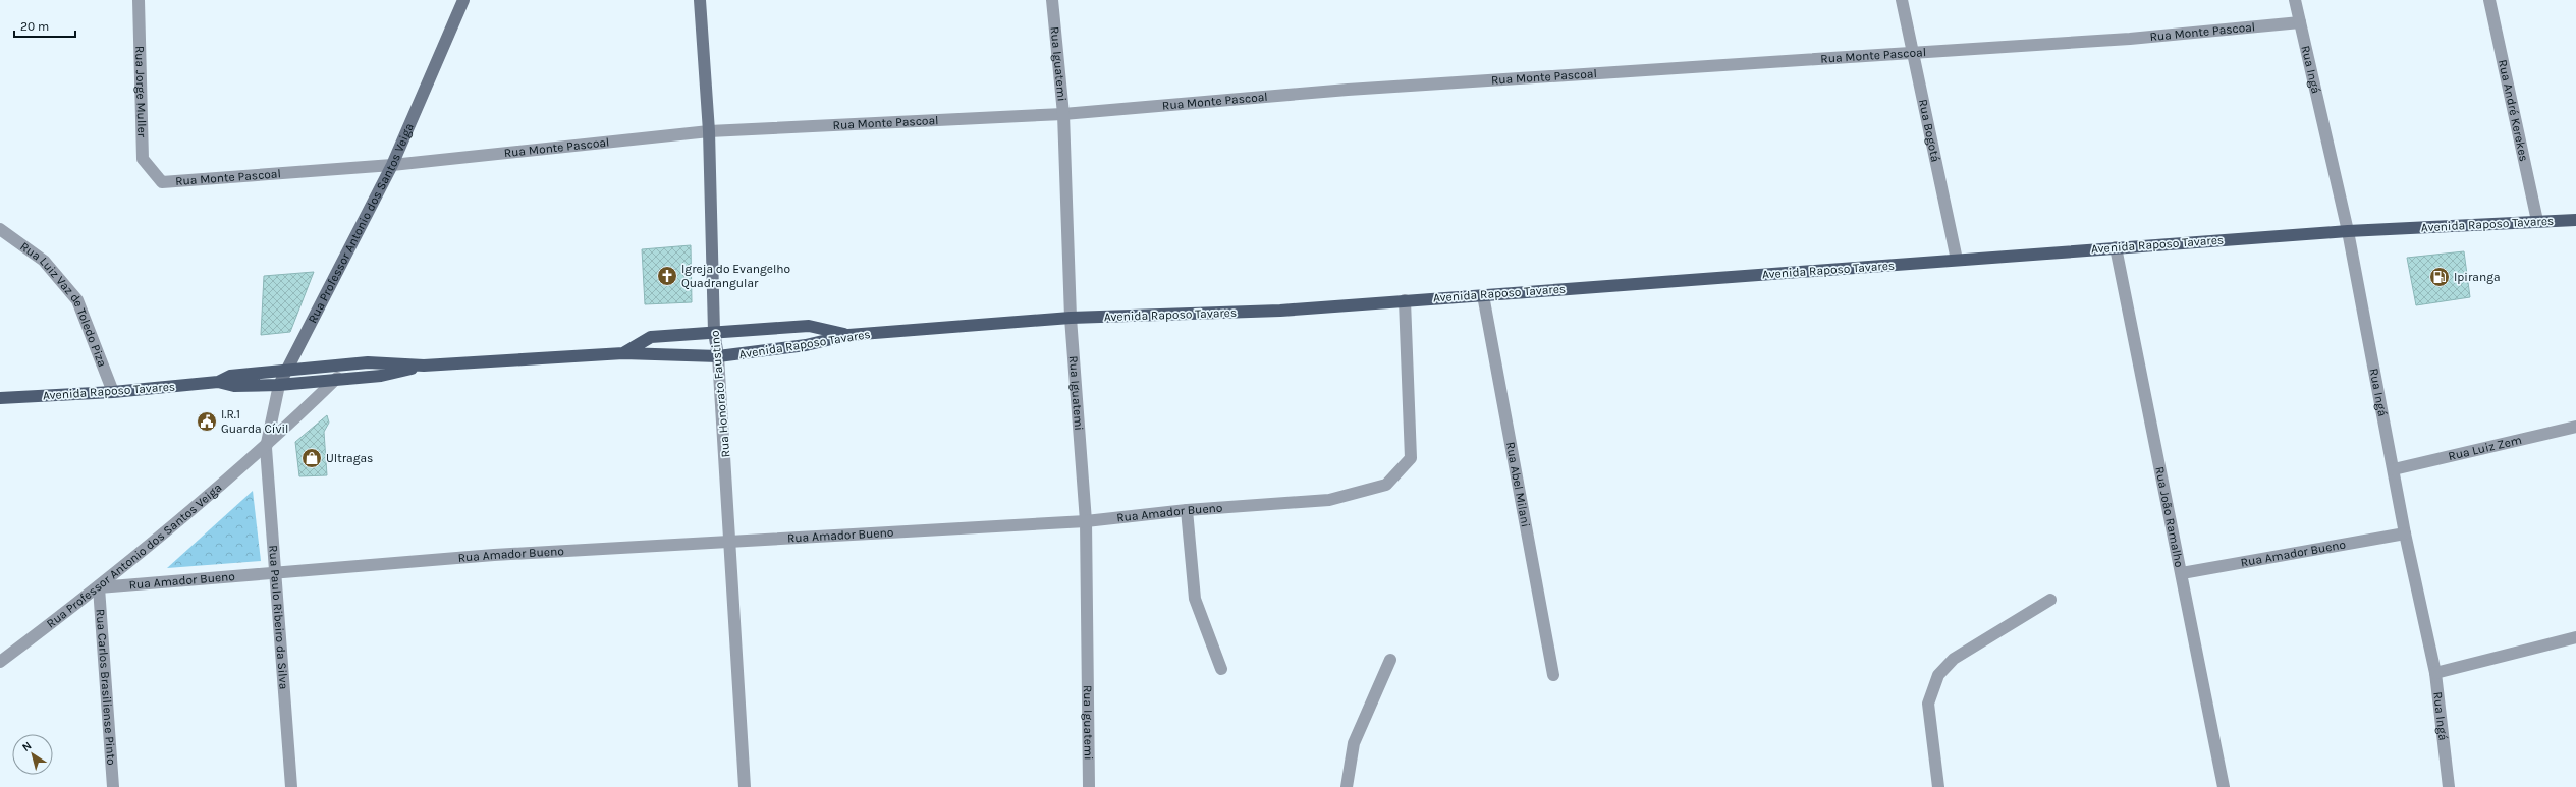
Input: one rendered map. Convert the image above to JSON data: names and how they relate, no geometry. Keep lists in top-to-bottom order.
{
  "streets": {
    "main road": ["Avenida Raposo Tavares"],
    "street": [
      "Rua Monte Pascoal",
      "Rua Iguatemi",
      "Rua Ingá",
      "Rua Jorge Muller",
      "Rua André Kerekes",
      "Rua Bogotá",
      "Rua Professor Antonio dos Santos Veiga",
      "Rua Luiz Vaz de Toledo Piza",
      "Rua Honorato Faustino",
      "Rua Luiz Zem",
      "Rua Abel Milani",
      "Rua Amador Bueno",
      "Rua João Ramalho",
      "Rua Paulo Ribeiro da Silva",
      "Rua Carlos Brasiliense Pinto"
    ]
  },
  "crossings": [
    ["Rua Monte Pascoal", "Rua Iguatemi"],
    ["Rua Monte Pascoal", "Rua Ingá"],
    ["Rua Monte Pascoal", "Rua Jorge Muller"],
    ["Rua Monte Pascoal", "Rua Bogotá"],
    ["Rua Monte Pascoal", "Rua Professor Antonio dos Santos Veiga"],
    ["Rua Monte Pascoal", "Rua Honorato Faustino"],
    ["Rua Iguatemi", "Avenida Raposo Tavares"],
    ["Rua Iguatemi", "Rua Amador Bueno"],
    ["Rua Ingá", "Avenida Raposo Tavares"],
    ["Rua Ingá", "Rua Luiz Zem"],
    ["Rua Ingá", "Rua Amador Bueno"],
    ["Rua André Kerekes", "Avenida Raposo Tavares"],
    ["Rua Bogotá", "Avenida Raposo Tavares"],
    ["Rua Professor Antonio dos Santos Veiga", "Avenida Raposo Tavares"],
    ["Rua Professor Antonio dos Santos Veiga", "Rua Amador Bueno"],
    ["Rua Professor Antonio dos Santos Veiga", "Rua Paulo Ribeiro da Silva"],
    ["Rua Professor Antonio dos Santos Veiga", "Rua Carlos Brasiliense Pinto"],
    ["Avenida Raposo Tavares", "Rua Luiz Vaz de Toledo Piza"],
    ["Avenida Raposo Tavares", "Rua Honorato Faustino"],
    ["Avenida Raposo Tavares", "Rua Abel Milani"],
    ["Avenida Raposo Tavares", "Rua Amador Bueno"],
    ["Avenida Raposo Tavares", "Rua João Ramalho"],
    ["Rua Honorato Faustino", "Rua Amador Bueno"],
    ["Rua Amador Bueno", "Rua João Ramalho"],
    ["Rua Amador Bueno", "Rua Paulo Ribeiro da Silva"],
    ["Rua Amador Bueno", "Rua Carlos Brasiliense Pinto"]
  ],
  "places": {
    "church": ["Igreja do Evangelho Quadrangular"],
    "fuel station": ["Ipiranga"],
    "public building": ["I.R.1 Guarda Cívil"],
    "shop": ["Ultragas"]
  },
  "scale_bar": "20 m",
  "north": "top left"
}
